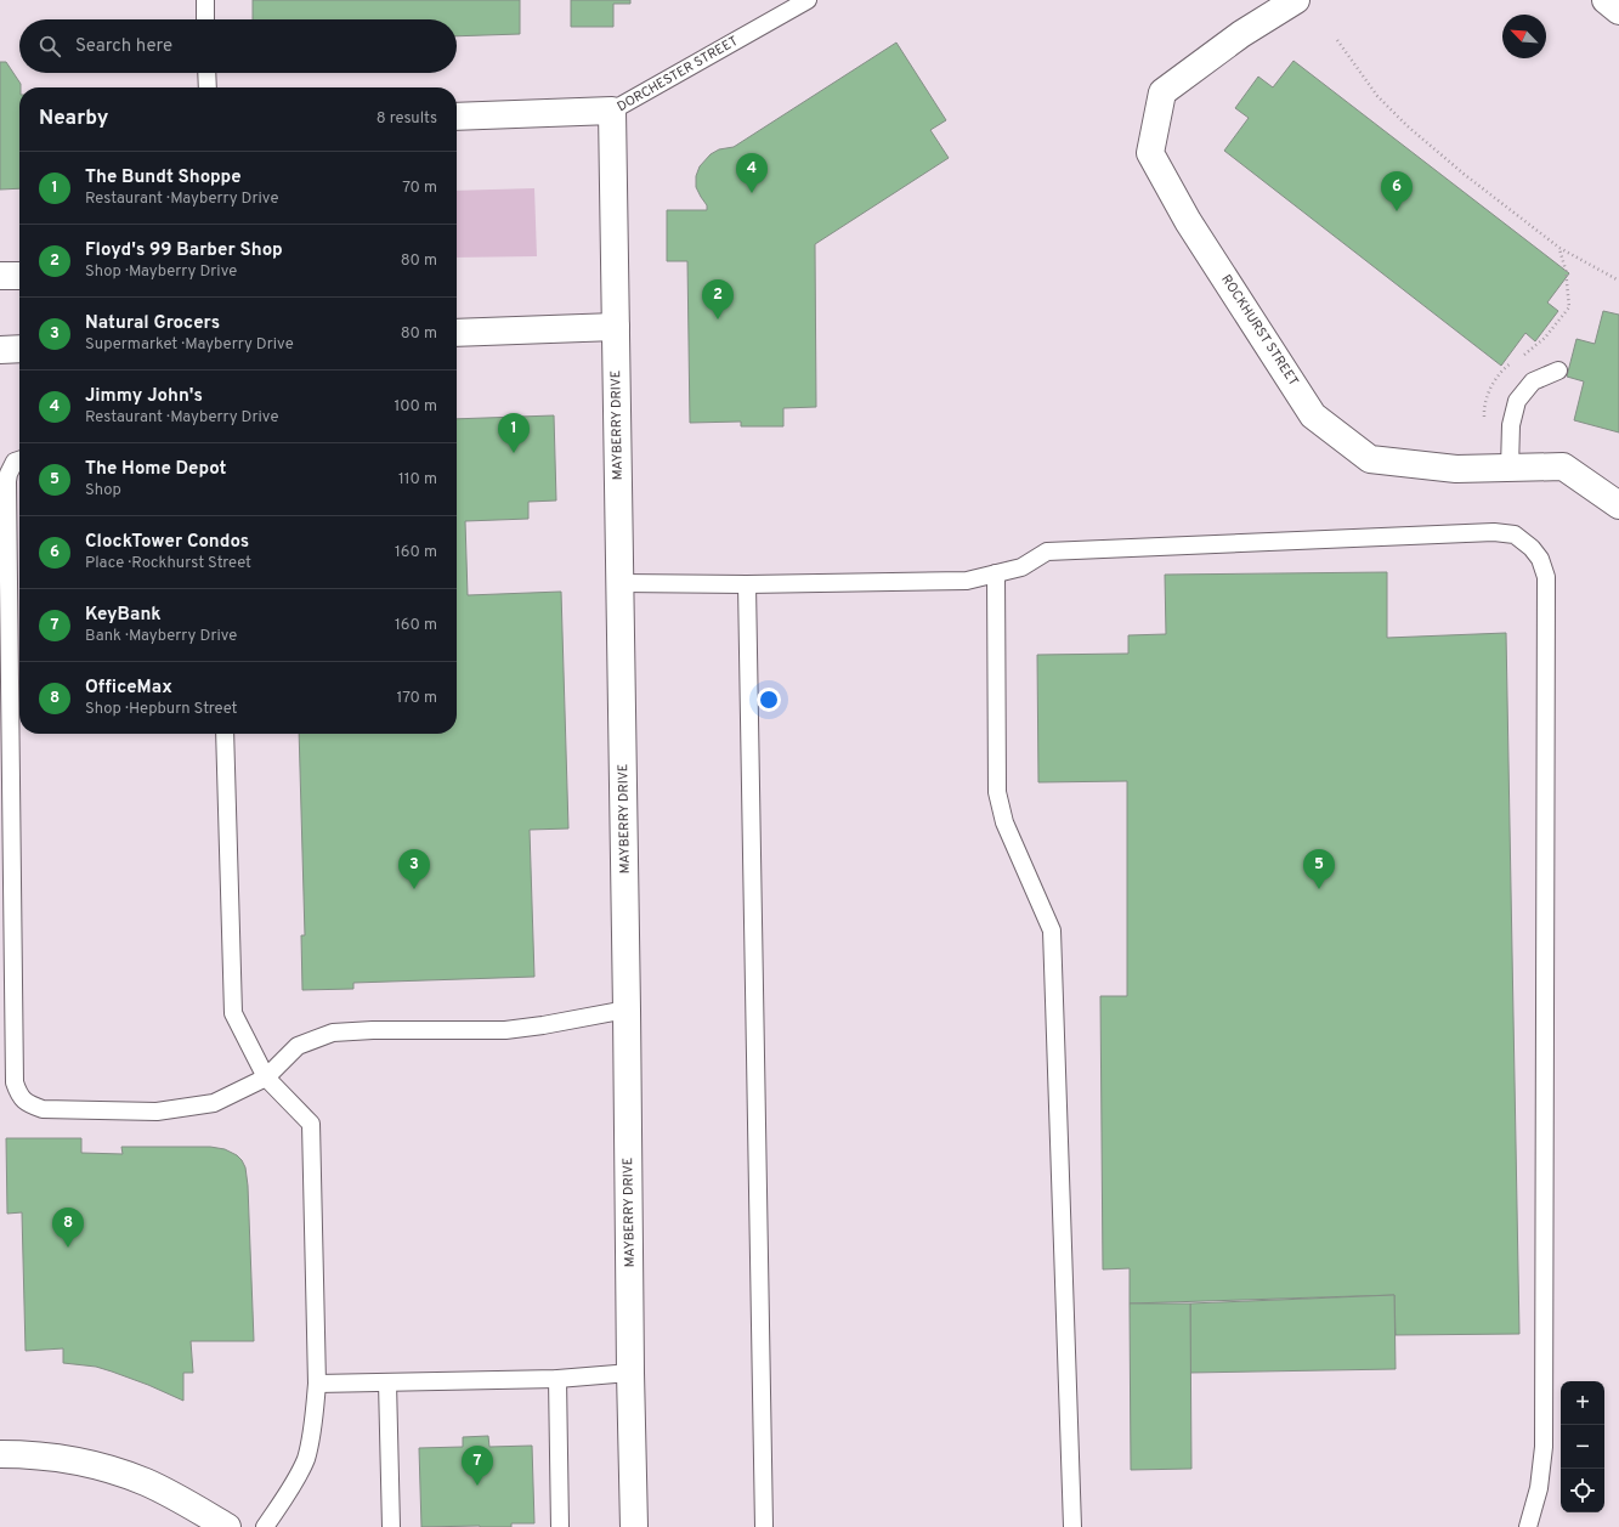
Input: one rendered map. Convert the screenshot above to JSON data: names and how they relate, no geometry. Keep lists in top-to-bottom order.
{
  "streets": {
    "street": ["DORCHESTER STREET", "ROCKHURST STREET", "MAYBERRY DRIVE"]
  },
  "crossings": [
    ["DORCHESTER STREET", "MAYBERRY DRIVE"]
  ],
  "north": "top left",
  "page": {
    "search": "Search here",
    "heading": ["Nearby", "8 results"],
    "list": [
      {
        "mark": "1",
        "name": "The Bundt Shoppe",
        "note": "Restaurant · Mayberry Drive",
        "value": "70 m"
      },
      {
        "mark": "2",
        "name": "Floyd's 99 Barber Shop",
        "note": "Shop · Mayberry Drive",
        "value": "80 m"
      },
      {
        "mark": "3",
        "name": "Natural Grocers",
        "note": "Supermarket · Mayberry Drive",
        "value": "80 m"
      },
      {
        "mark": "4",
        "name": "Jimmy John's",
        "note": "Restaurant · Mayberry Drive",
        "value": "100 m"
      },
      {
        "mark": "5",
        "name": "The Home Depot",
        "note": "Shop",
        "value": "110 m"
      },
      {
        "mark": "6",
        "name": "ClockTower Condos",
        "note": "Place · Rockhurst Street",
        "value": "160 m"
      },
      {
        "mark": "7",
        "name": "KeyBank",
        "note": "Bank · Mayberry Drive",
        "value": "160 m"
      },
      {
        "mark": "8",
        "name": "OfficeMax",
        "note": "Shop · Hepburn Street",
        "value": "170 m"
      }
    ],
    "pins": [
      "4",
      "6",
      "2",
      "1",
      "3",
      "5",
      "8",
      "7"
    ],
    "map_buttons": ["+", "−"]
  }
}
